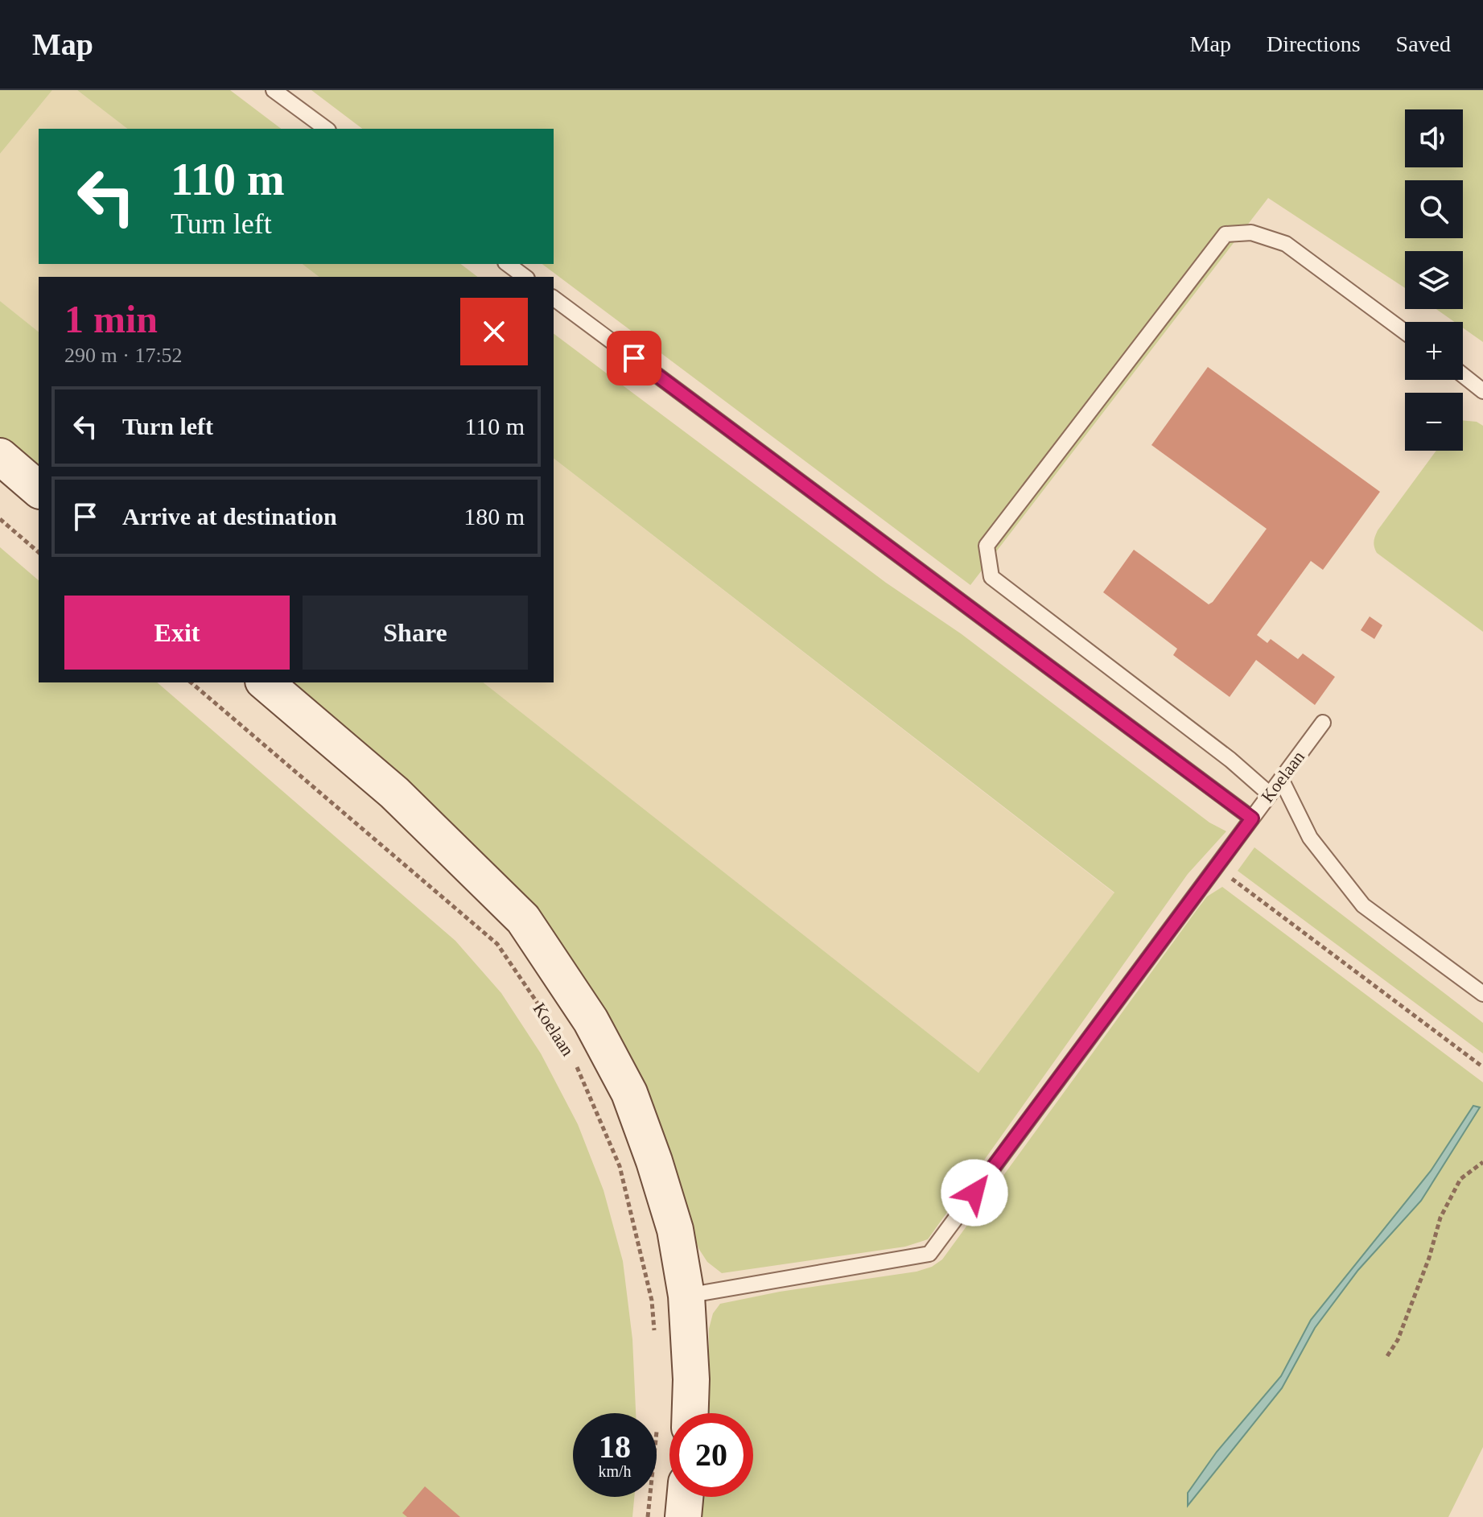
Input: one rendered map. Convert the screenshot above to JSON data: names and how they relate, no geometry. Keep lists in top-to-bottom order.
{
  "streets": {
    "street": ["Koelaan"]
  },
  "page": {
    "header": "Map",
    "nav": ["Map", "Directions", "Saved"],
    "map_buttons": ["+", "−"],
    "turn": ["110 m", "Turn left"],
    "heading": ["1 min", "290 m · 17:52"],
    "list": [
      {
        "name": "Turn left",
        "value": "110 m"
      },
      {
        "name": "Arrive at destination",
        "value": "180 m"
      }
    ],
    "buttons": ["Exit", "Share"],
    "speed": "18 km/h",
    "limit": "20"
  }
}
